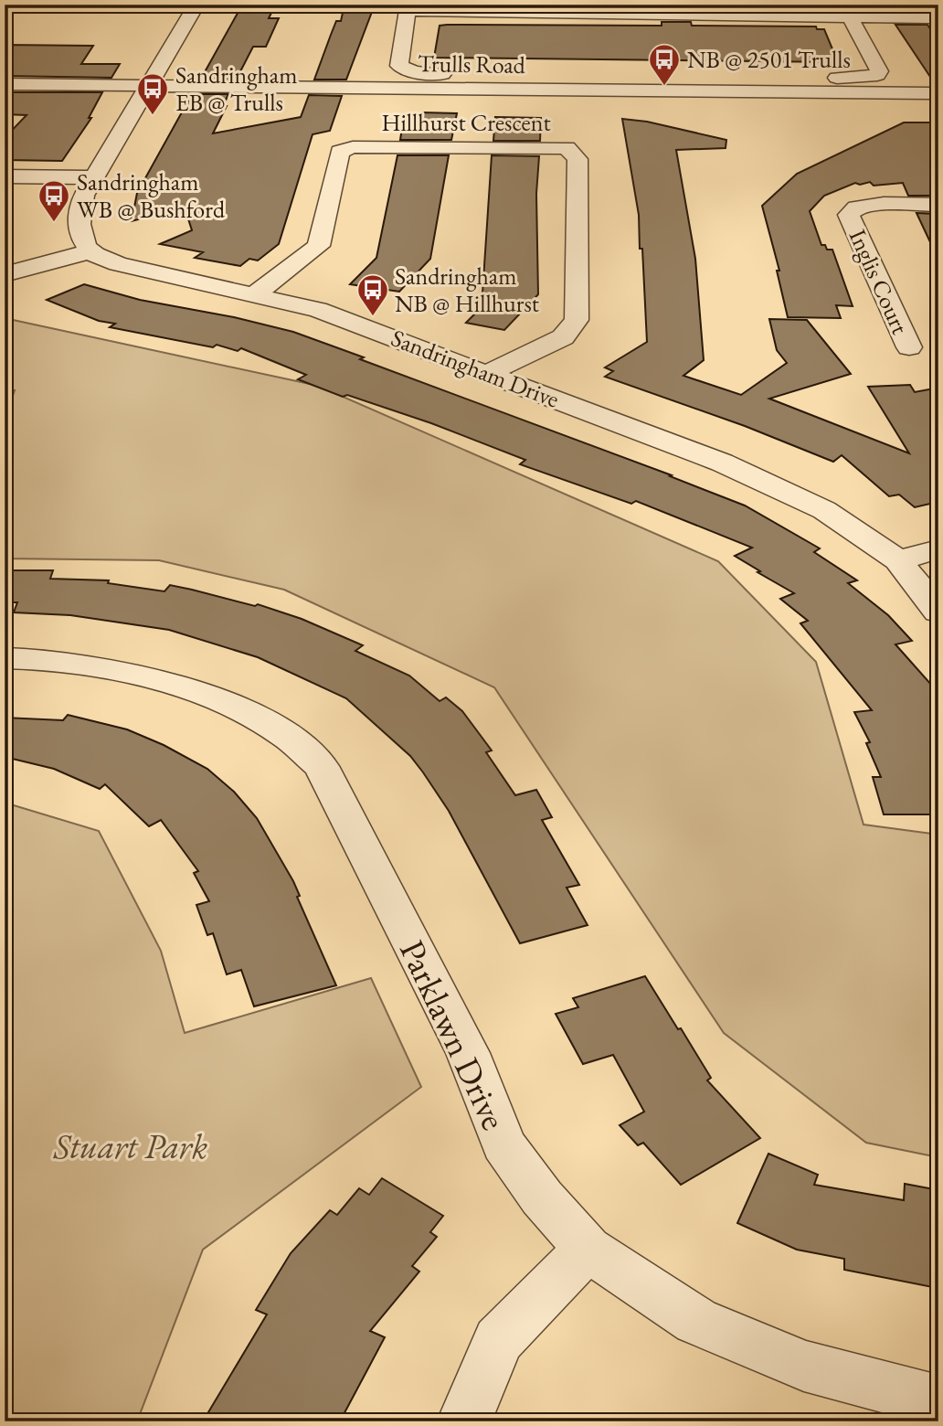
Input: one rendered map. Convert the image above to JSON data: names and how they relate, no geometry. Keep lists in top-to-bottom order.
{
  "streets": {
    "street": [
      "Trulls Road",
      "Hillhurst Crescent",
      "Inglis Court",
      "Sandringham Drive",
      "Parklawn Drive"
    ]
  },
  "crossings": [
    ["Hillhurst Crescent", "Sandringham Drive"]
  ],
  "parks": ["Stuart Park"],
  "places": {
    "bus stop": [
      "NB @ 2501 Trulls",
      "Sandringham EB @ Trulls",
      "Sandringham WB @ Bushford",
      "Sandringham NB @ Hillhurst"
    ]
  }
}
